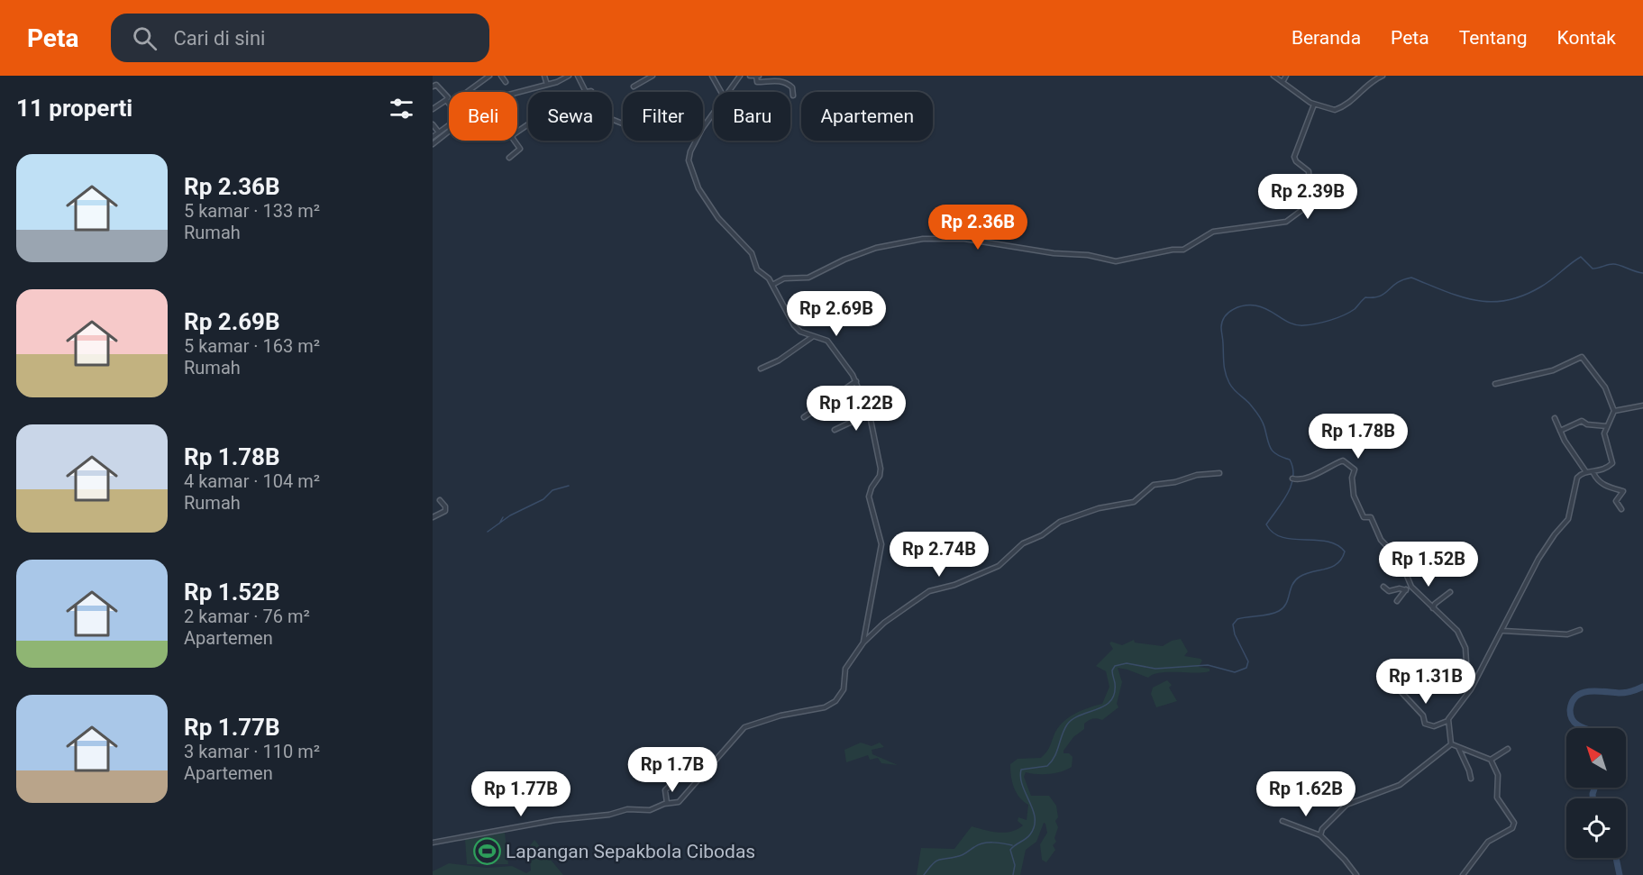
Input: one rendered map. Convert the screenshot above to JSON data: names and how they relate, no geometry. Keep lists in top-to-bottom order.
{
  "places": {
    "sports": ["Lapangan Sepakbola Cibodas"]
  },
  "north": "top left",
  "page": {
    "header": "Peta",
    "search": "Cari di sini",
    "nav": [
      "Beranda",
      "Peta",
      "Tentang",
      "Kontak"
    ],
    "heading": "11 properti",
    "chip": [
      "Beli",
      "Sewa",
      "Filter",
      "Baru",
      "Apartemen"
    ],
    "list": [
      {
        "name": "Rp 2.36B",
        "note": "5 kamar · 133 m² · Rumah"
      },
      {
        "name": "Rp 2.69B",
        "note": "5 kamar · 163 m² · Rumah"
      },
      {
        "name": "Rp 1.78B",
        "note": "4 kamar · 104 m² · Rumah"
      },
      {
        "name": "Rp 1.52B",
        "note": "2 kamar · 76 m² · Apartemen"
      },
      {
        "name": "Rp 1.77B",
        "note": "3 kamar · 110 m² · Apartemen"
      }
    ],
    "price": [
      "Rp 2.39B",
      "Rp 2.36B",
      "Rp 2.69B",
      "Rp 1.22B",
      "Rp 1.78B",
      "Rp 2.74B",
      "Rp 1.52B",
      "Rp 1.31B",
      "Rp 1.7B",
      "Rp 1.77B",
      "Rp 1.62B"
    ]
  }
}
